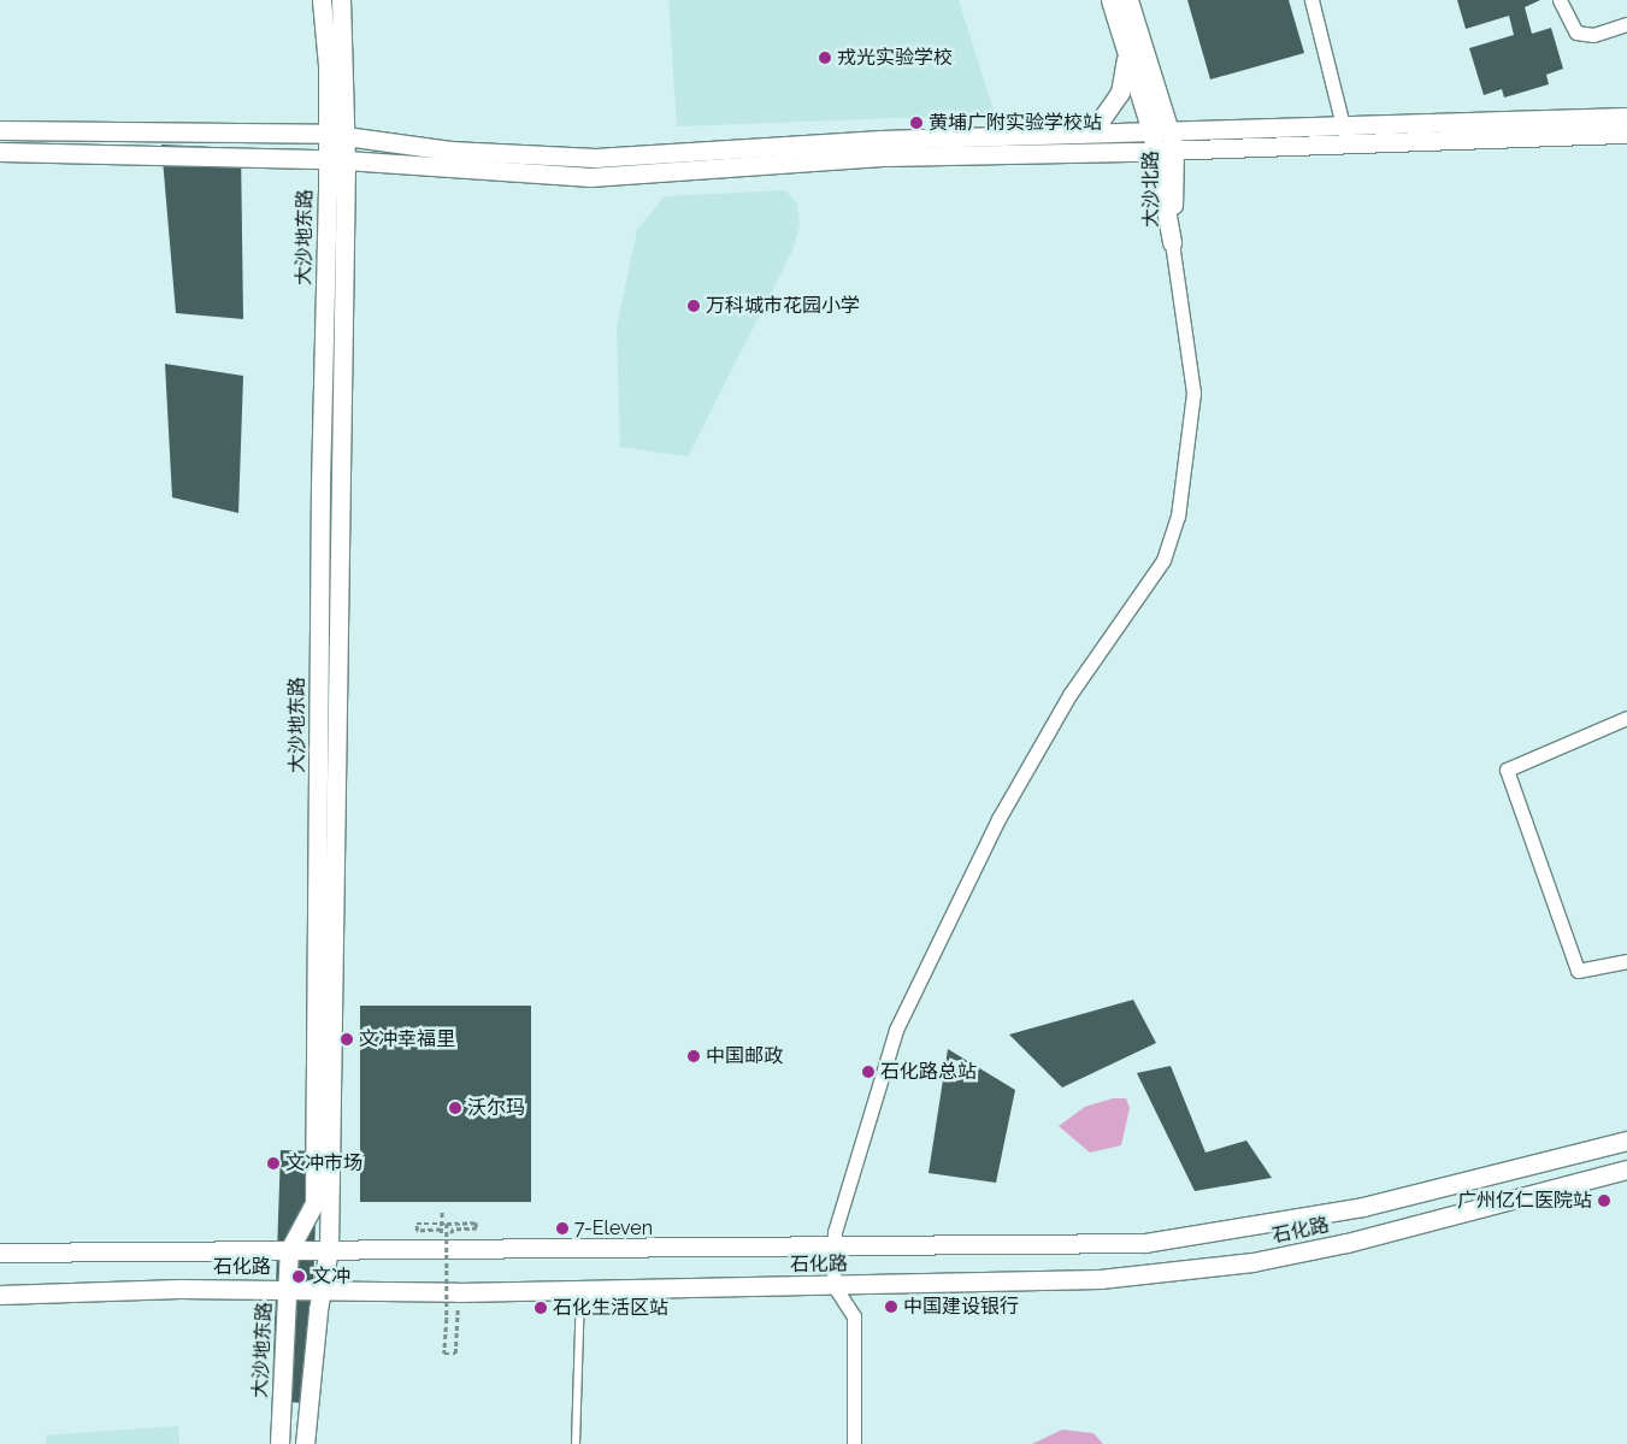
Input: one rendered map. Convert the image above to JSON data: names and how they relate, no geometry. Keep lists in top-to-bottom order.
{
  "streets": {
    "main road": ["大沙北路", "大沙地东路", "石化路"]
  },
  "crossings": [
    ["大沙地东路", "石化路"]
  ],
  "places": [
    "戎光实验学校",
    "黄埔广附实验学校站",
    "万科城市花园小学",
    "文冲幸福里",
    "中国邮政",
    "石化路总站",
    "沃尔玛",
    "文冲市场",
    "广州亿仁医院站",
    "7-Eleven",
    "文冲",
    "中国建设银行",
    "石化生活区站"
  ]
}
